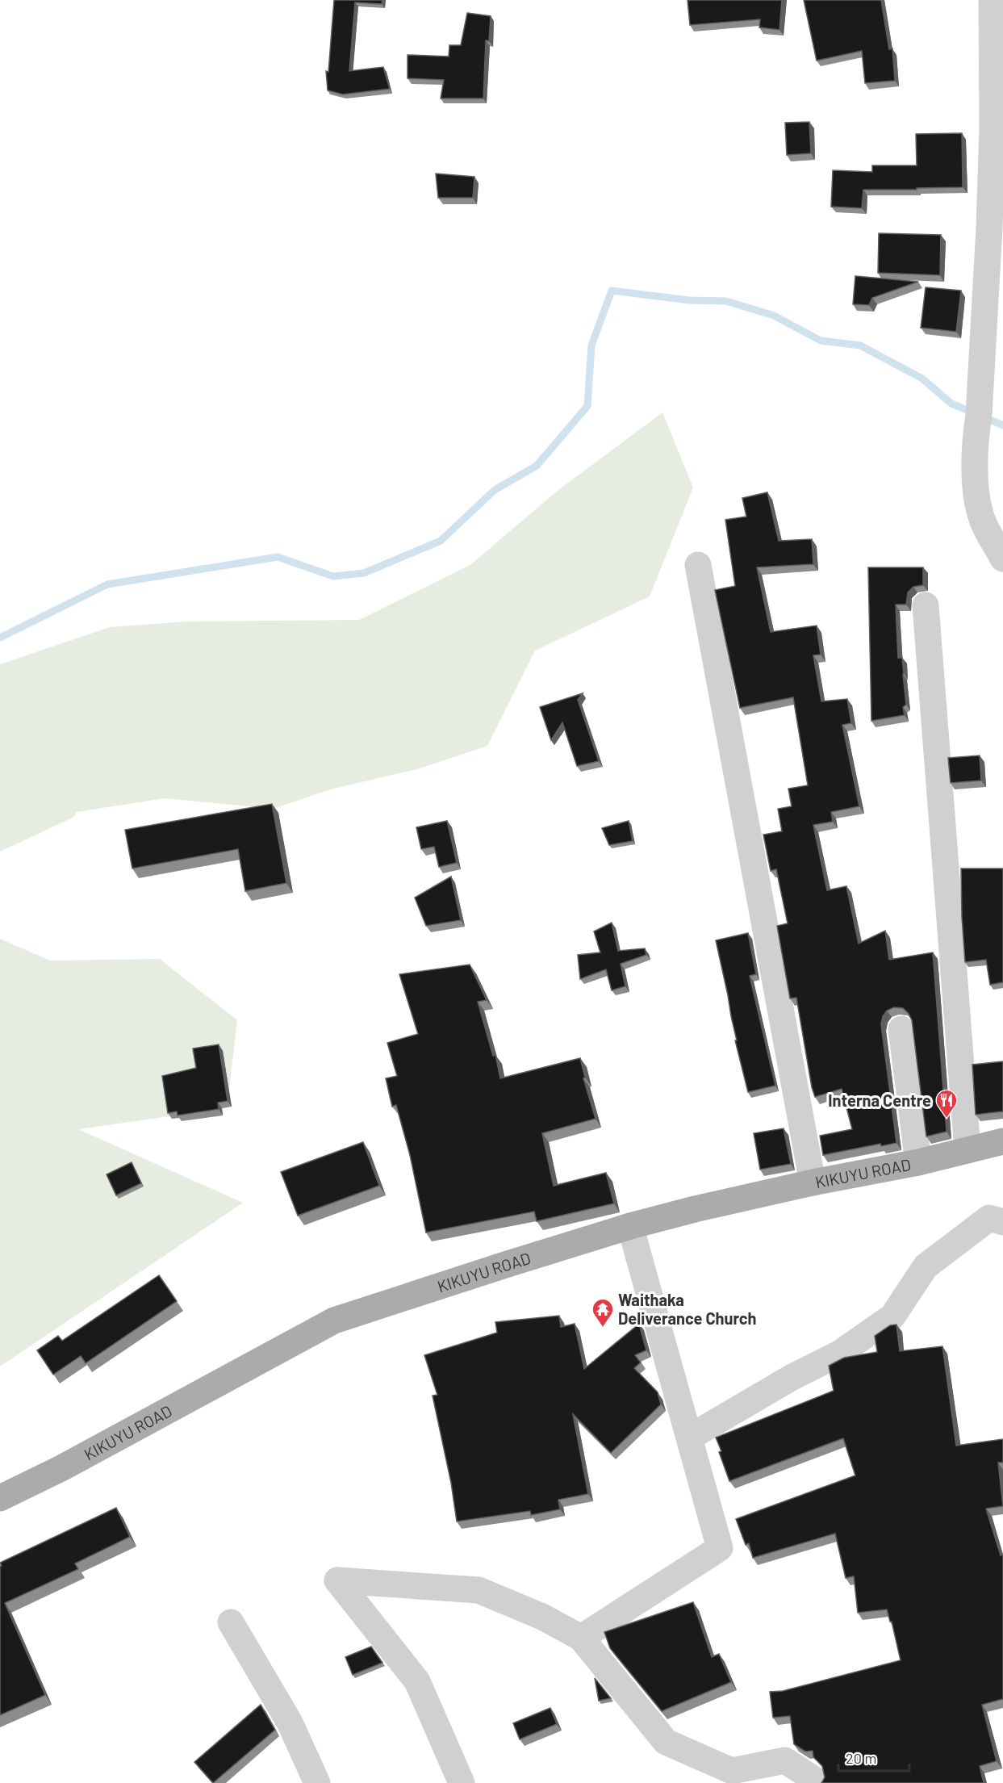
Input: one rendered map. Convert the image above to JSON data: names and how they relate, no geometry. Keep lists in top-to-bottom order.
{
  "streets": {
    "main road": ["KIKUYU ROAD"]
  },
  "places": {
    "restaurant": ["Interna Centre"],
    "temple": ["Waithaka Deliverance Church"]
  },
  "scale_bar": "20 m"
}
